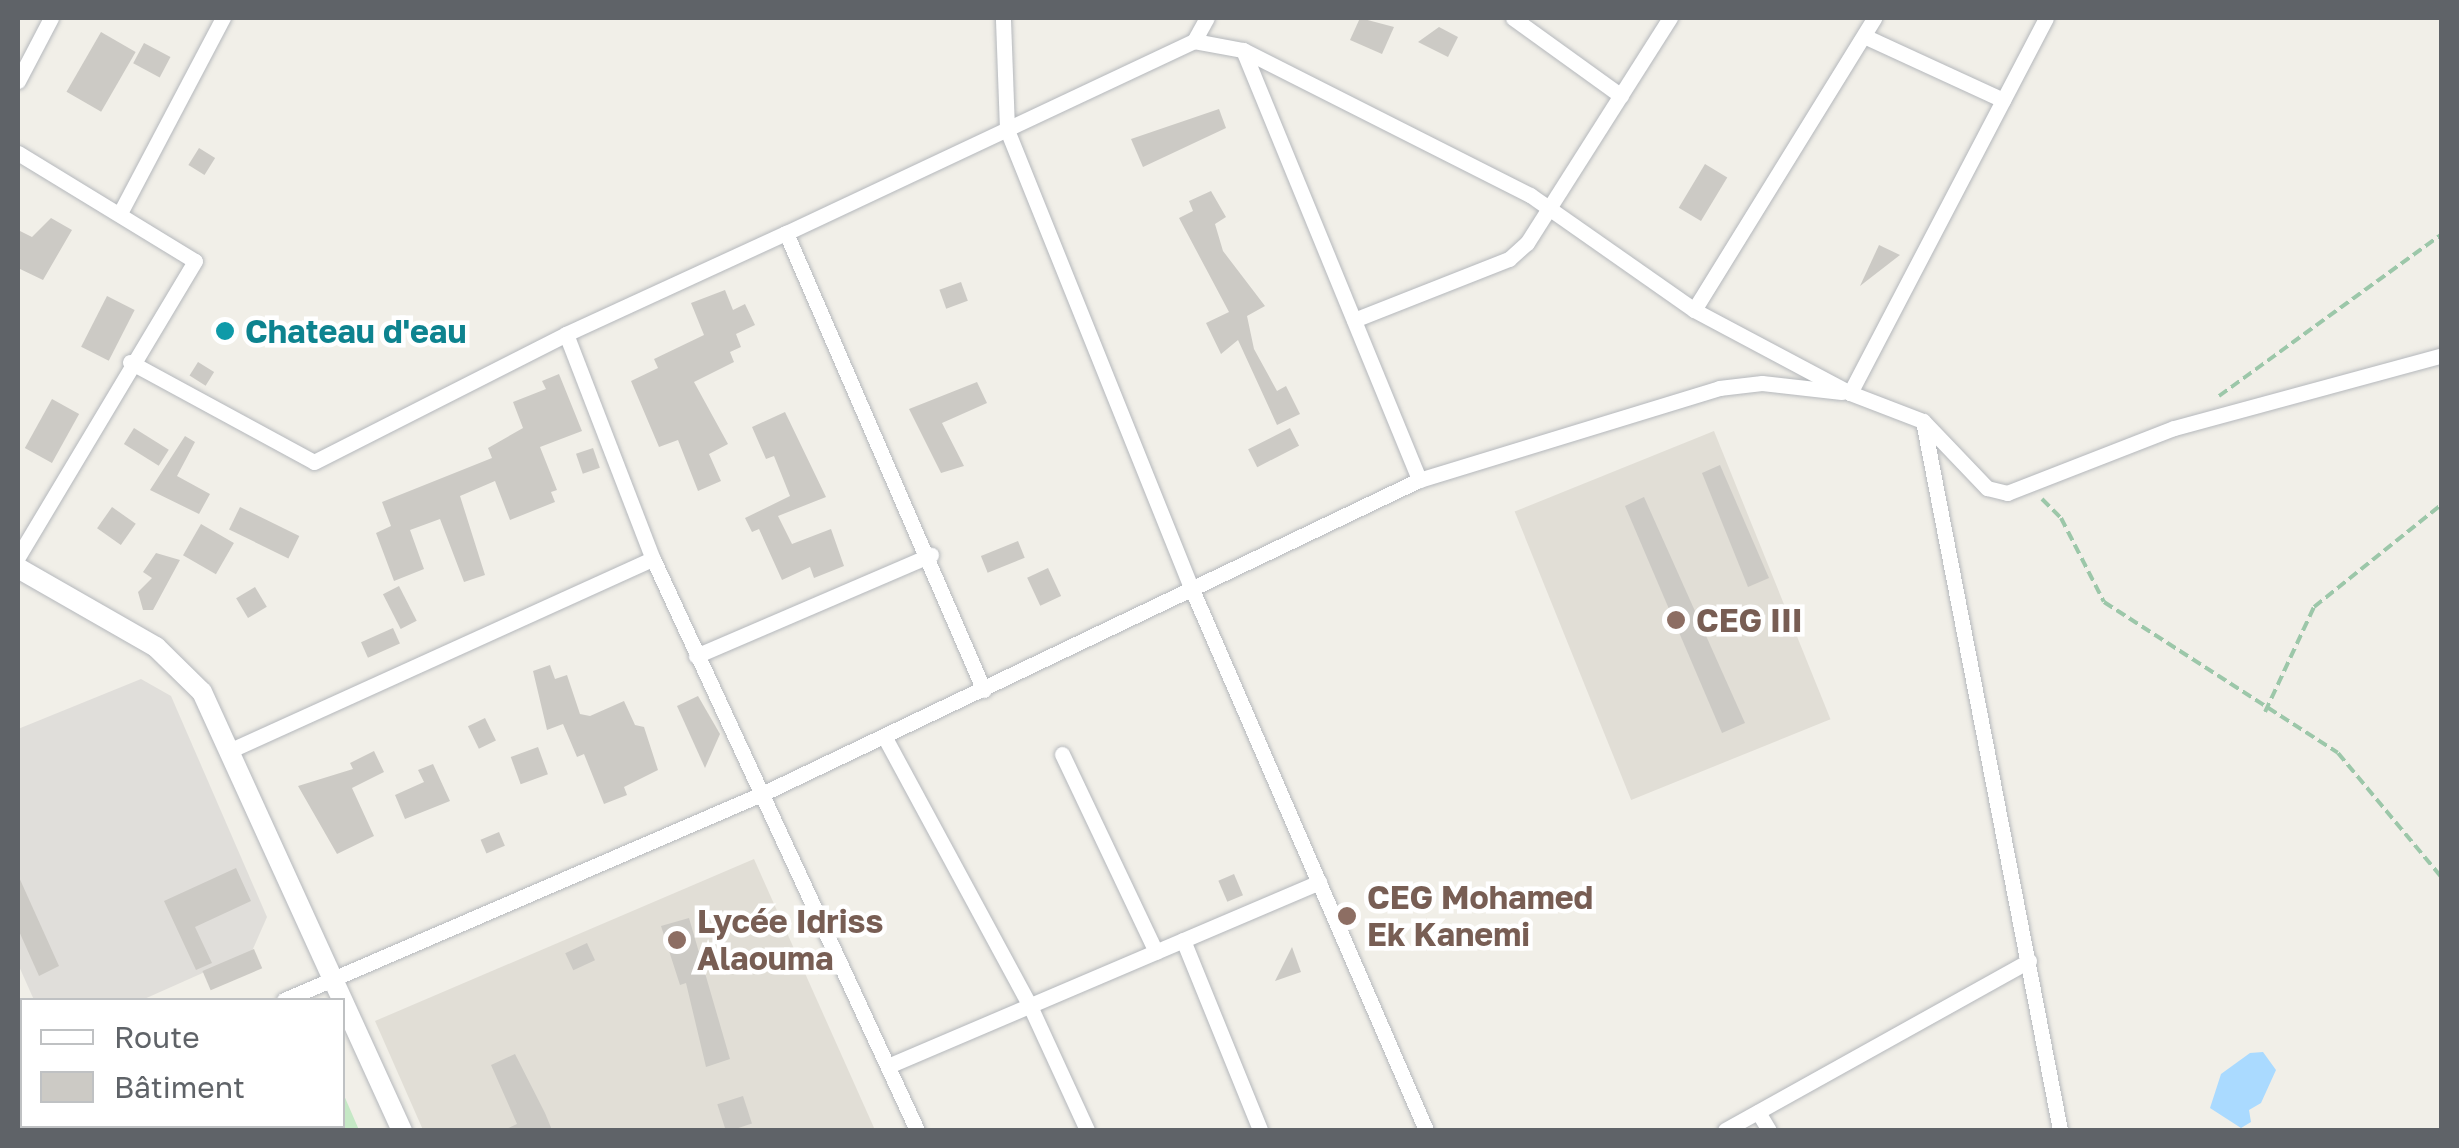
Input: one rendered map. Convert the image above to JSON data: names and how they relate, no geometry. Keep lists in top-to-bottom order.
{
  "places": [
    "Chateau d'eau",
    "CEG III",
    "CEG Mohamed Ek Kanemi",
    "Lycée Idriss Alaouma"
  ],
  "legend": ["Route", "Bâtiment"]
}
